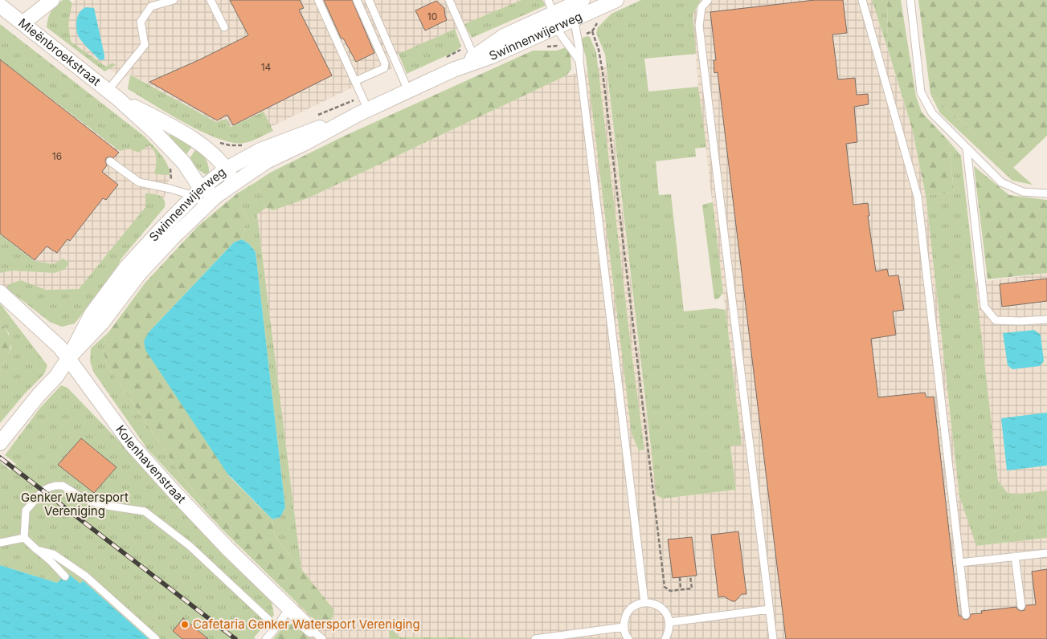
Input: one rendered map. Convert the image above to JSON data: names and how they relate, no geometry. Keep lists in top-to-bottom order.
{
  "streets": {
    "street": ["Swinnenwijerweg", "Mieënbroekstraat", "Kolenhavenstraat"]
  },
  "crossings": [
    ["Swinnenwijerweg", "Mieënbroekstraat"],
    ["Swinnenwijerweg", "Kolenhavenstraat"]
  ],
  "parks": ["Genker Watersport Vereniging"],
  "places": ["Cafetaria Genker Watersport Vereniging"],
  "house_numbers": ["10", "14", "16"]
}
